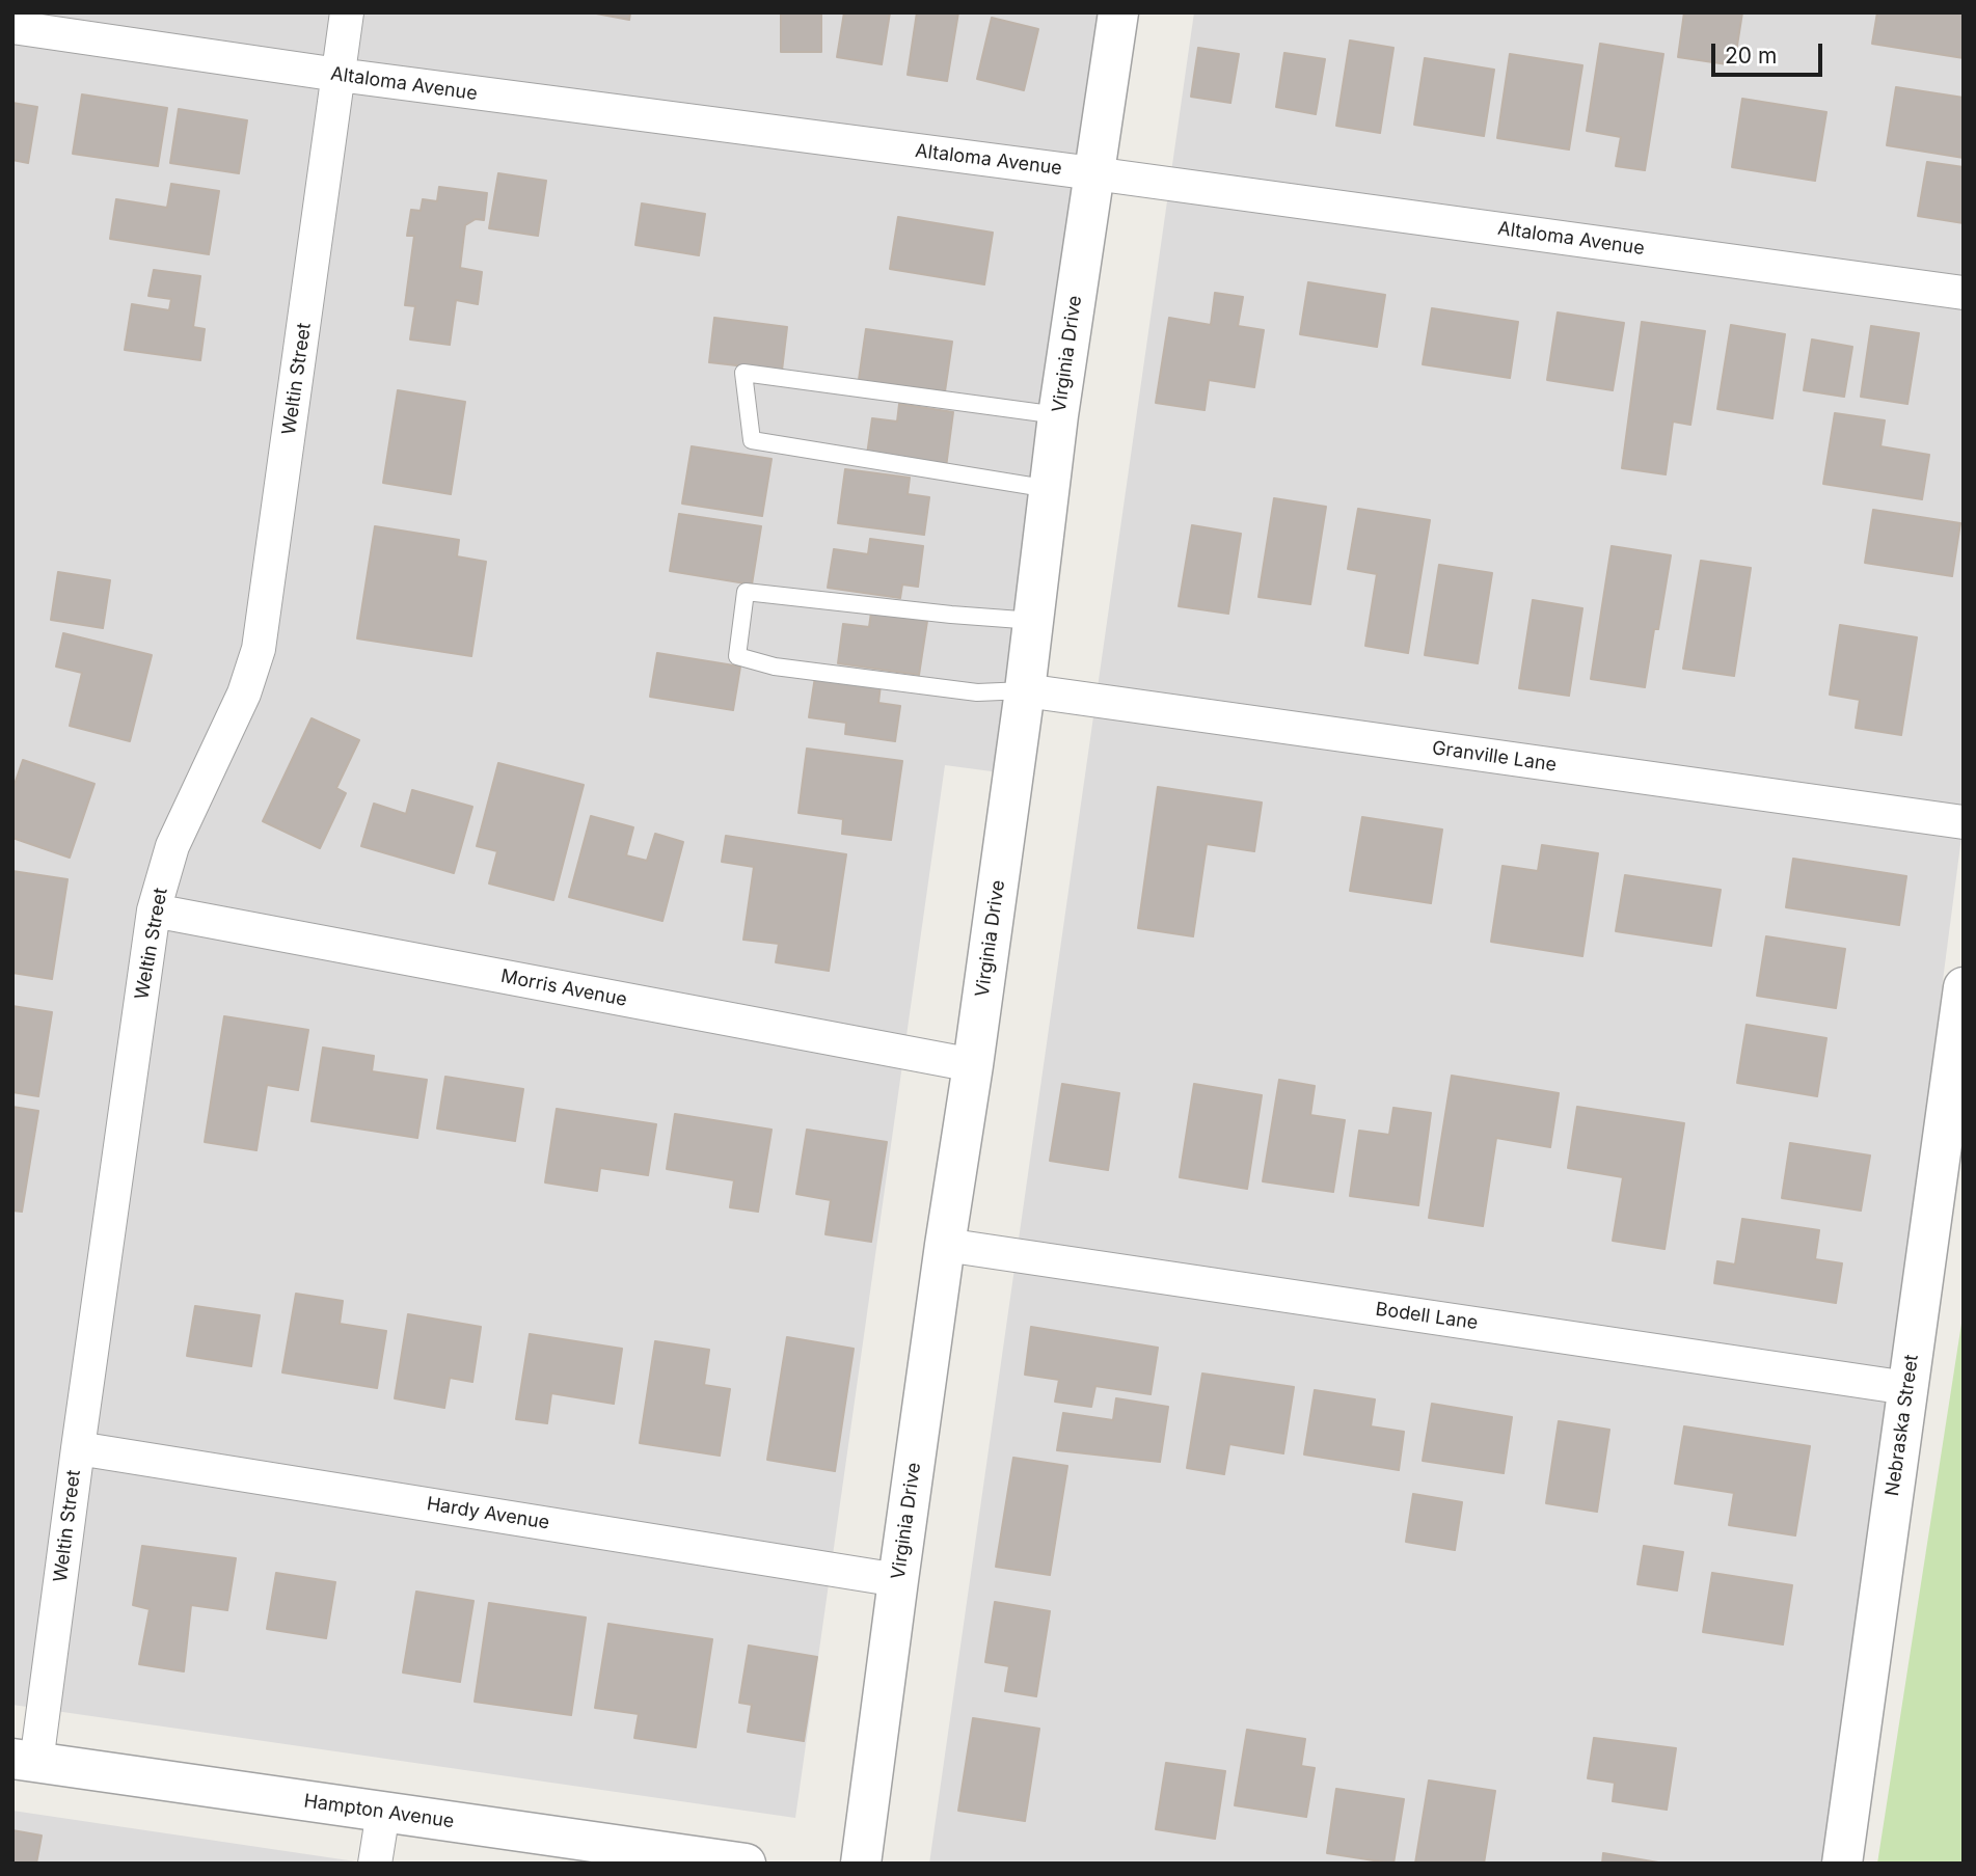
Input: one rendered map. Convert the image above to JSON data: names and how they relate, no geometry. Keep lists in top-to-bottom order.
{
  "streets": {
    "street": [
      "Altaloma Avenue",
      "Virginia Drive",
      "Weltin Street",
      "Granville Lane",
      "Morris Avenue",
      "Bodell Lane",
      "Nebraska Street",
      "Hardy Avenue",
      "Hampton Avenue"
    ]
  },
  "crossings": [
    ["Altaloma Avenue", "Virginia Drive"],
    ["Altaloma Avenue", "Weltin Street"],
    ["Virginia Drive", "Granville Lane"],
    ["Virginia Drive", "Morris Avenue"],
    ["Virginia Drive", "Bodell Lane"],
    ["Virginia Drive", "Hardy Avenue"],
    ["Weltin Street", "Morris Avenue"],
    ["Weltin Street", "Hardy Avenue"],
    ["Weltin Street", "Hampton Avenue"],
    ["Bodell Lane", "Nebraska Street"]
  ],
  "scale_bar": "20 m"
}
